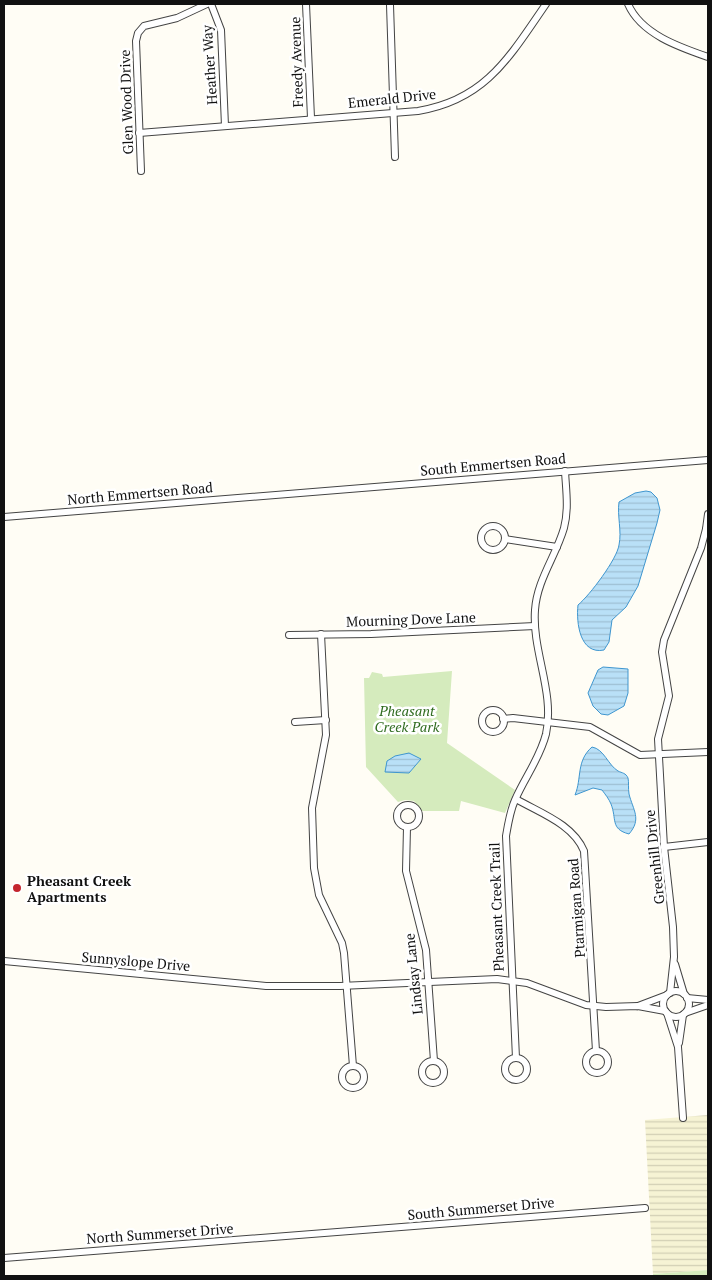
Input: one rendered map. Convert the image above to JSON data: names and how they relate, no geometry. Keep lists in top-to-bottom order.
{
  "streets": {
    "street": [
      "Freedy Avenue",
      "Heather Way",
      "Emerald Drive",
      "Glen Wood Drive",
      "South Emmertsen Road",
      "North Emmertsen Road",
      "Mourning Dove Lane",
      "Greenhill Drive",
      "Pheasant Creek Trail",
      "Ptarmigan Road",
      "Sunnyslope Drive",
      "Lindsay Lane",
      "South Summerset Drive",
      "North Summerset Drive"
    ]
  },
  "crossings": [
    ["Freedy Avenue", "Emerald Drive"],
    ["Heather Way", "Emerald Drive"],
    ["Heather Way", "Glen Wood Drive"],
    ["Emerald Drive", "Glen Wood Drive"],
    ["South Emmertsen Road", "North Emmertsen Road"],
    ["South Emmertsen Road", "Pheasant Creek Trail"],
    ["Mourning Dove Lane", "Pheasant Creek Trail"],
    ["Pheasant Creek Trail", "Ptarmigan Road"],
    ["Pheasant Creek Trail", "Sunnyslope Drive"],
    ["Ptarmigan Road", "Sunnyslope Drive"],
    ["Sunnyslope Drive", "Lindsay Lane"],
    ["South Summerset Drive", "North Summerset Drive"]
  ],
  "parks": ["Pheasant Creek Park"],
  "places": ["Pheasant Creek Apartments"]
}
